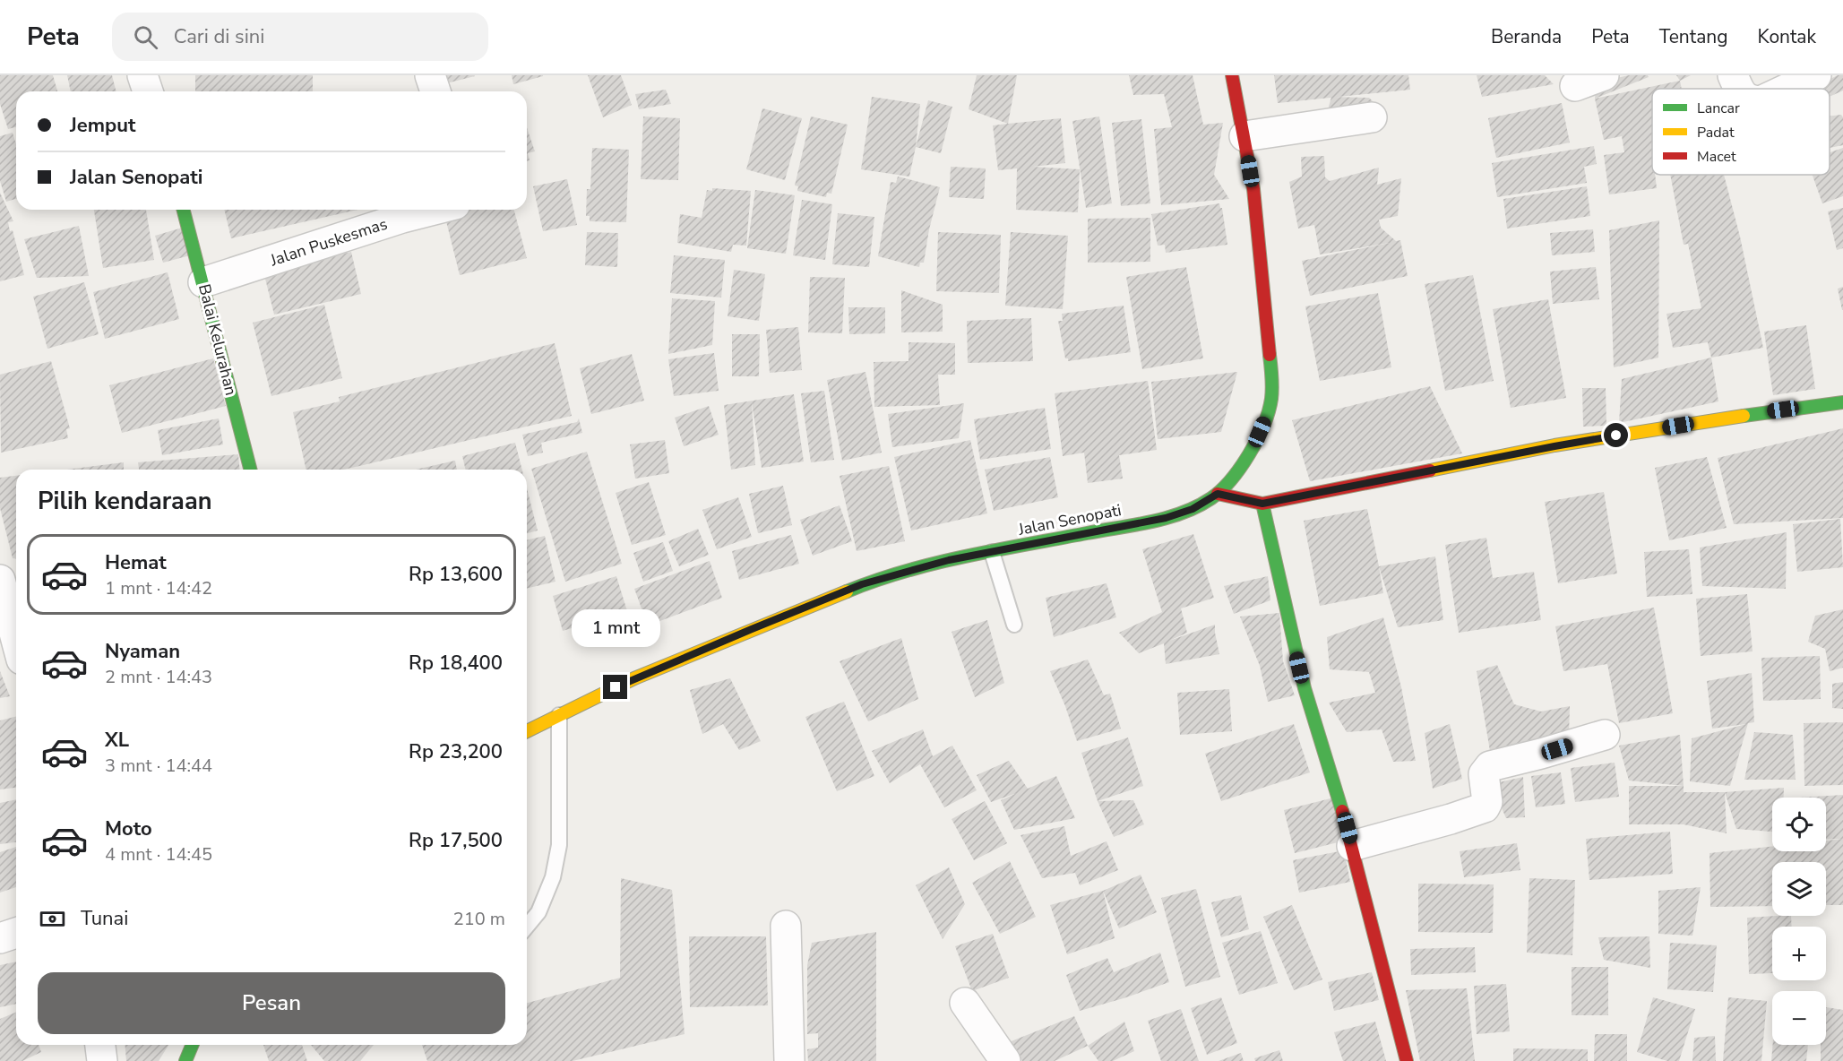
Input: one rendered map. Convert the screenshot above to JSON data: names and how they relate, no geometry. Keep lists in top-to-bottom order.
{
  "streets": {
    "street": ["Jalan Puskesmas", "Balai Kelurahan", "Jalan Senopati"]
  },
  "crossings": [
    ["Jalan Puskesmas", "Balai Kelurahan"]
  ],
  "legend": ["Lancar", "Padat", "Macet"],
  "page": {
    "header": "Peta",
    "search": "Cari di sini",
    "nav": [
      "Beranda",
      "Peta",
      "Tentang",
      "Kontak"
    ],
    "banner": ["Jemput", "Jalan Senopati"],
    "heading": "Pilih kendaraan",
    "list": [
      {
        "name": "Hemat",
        "note": "1 mnt · 14:42",
        "value": "Rp 13,600"
      },
      {
        "name": "Nyaman",
        "note": "2 mnt · 14:43",
        "value": "Rp 18,400"
      },
      {
        "name": "XL",
        "note": "3 mnt · 14:44",
        "value": "Rp 23,200"
      },
      {
        "name": "Moto",
        "note": "4 mnt · 14:45",
        "value": "Rp 17,500"
      }
    ],
    "bubble": "1 mnt",
    "map_buttons": ["+", "−"],
    "pay": ["Tunai", "210 m"],
    "buttons": "Pesan"
  }
}
